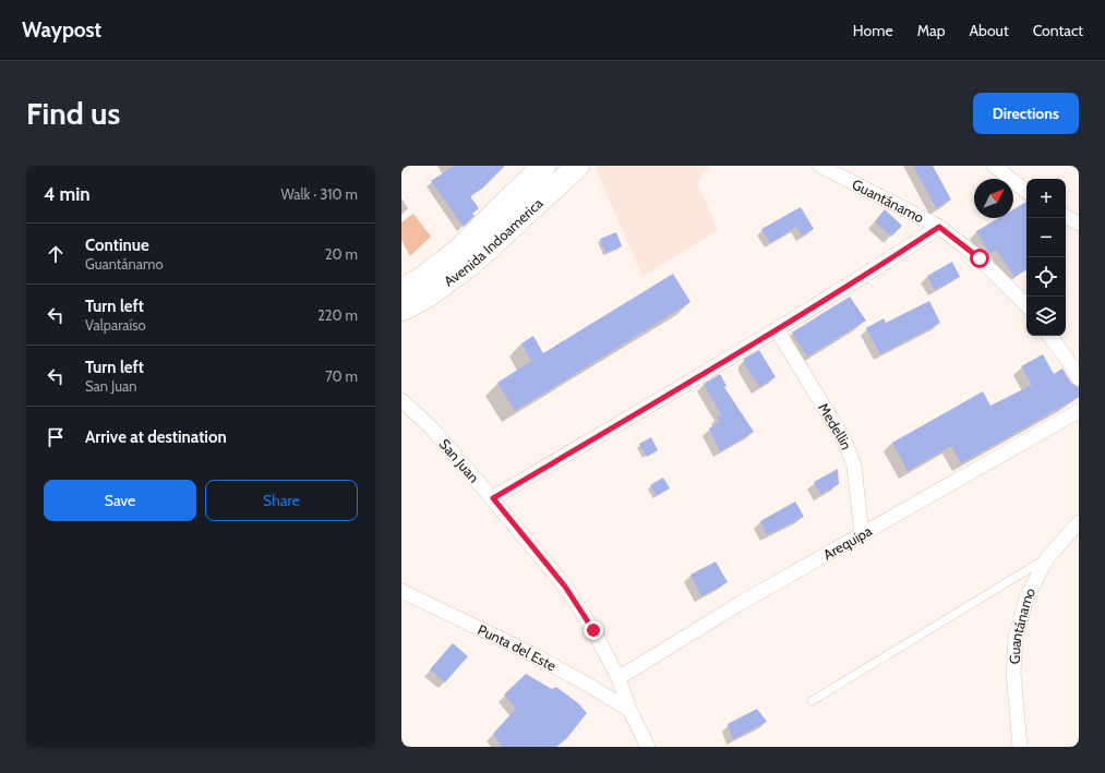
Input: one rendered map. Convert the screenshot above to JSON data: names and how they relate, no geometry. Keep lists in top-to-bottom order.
{
  "streets": {
    "main road": ["Avenida Indoamerica"],
    "street": [
      "Guantánamo",
      "Medellin",
      "San Juan",
      "Arequipa",
      "Punta del Este"
    ]
  },
  "crossings": [
    ["Medellin", "Arequipa"],
    ["San Juan", "Arequipa"],
    ["San Juan", "Punta del Este"]
  ],
  "north": "top right",
  "page": {
    "header": "Waypost",
    "nav": [
      "Home",
      "Map",
      "About",
      "Contact"
    ],
    "buttons": [
      "Directions",
      ["Save", "Share"]
    ],
    "title": "Find us",
    "heading": ["4 min", "Walk · 310 m"],
    "map_buttons": ["+", "−"],
    "list": [
      ["Continue", "Guantánamo", "20 m"],
      ["Turn left", "Valparaíso", "220 m"],
      ["Turn left", "San Juan", "70 m"],
      "Arrive at destination"
    ]
  }
}
